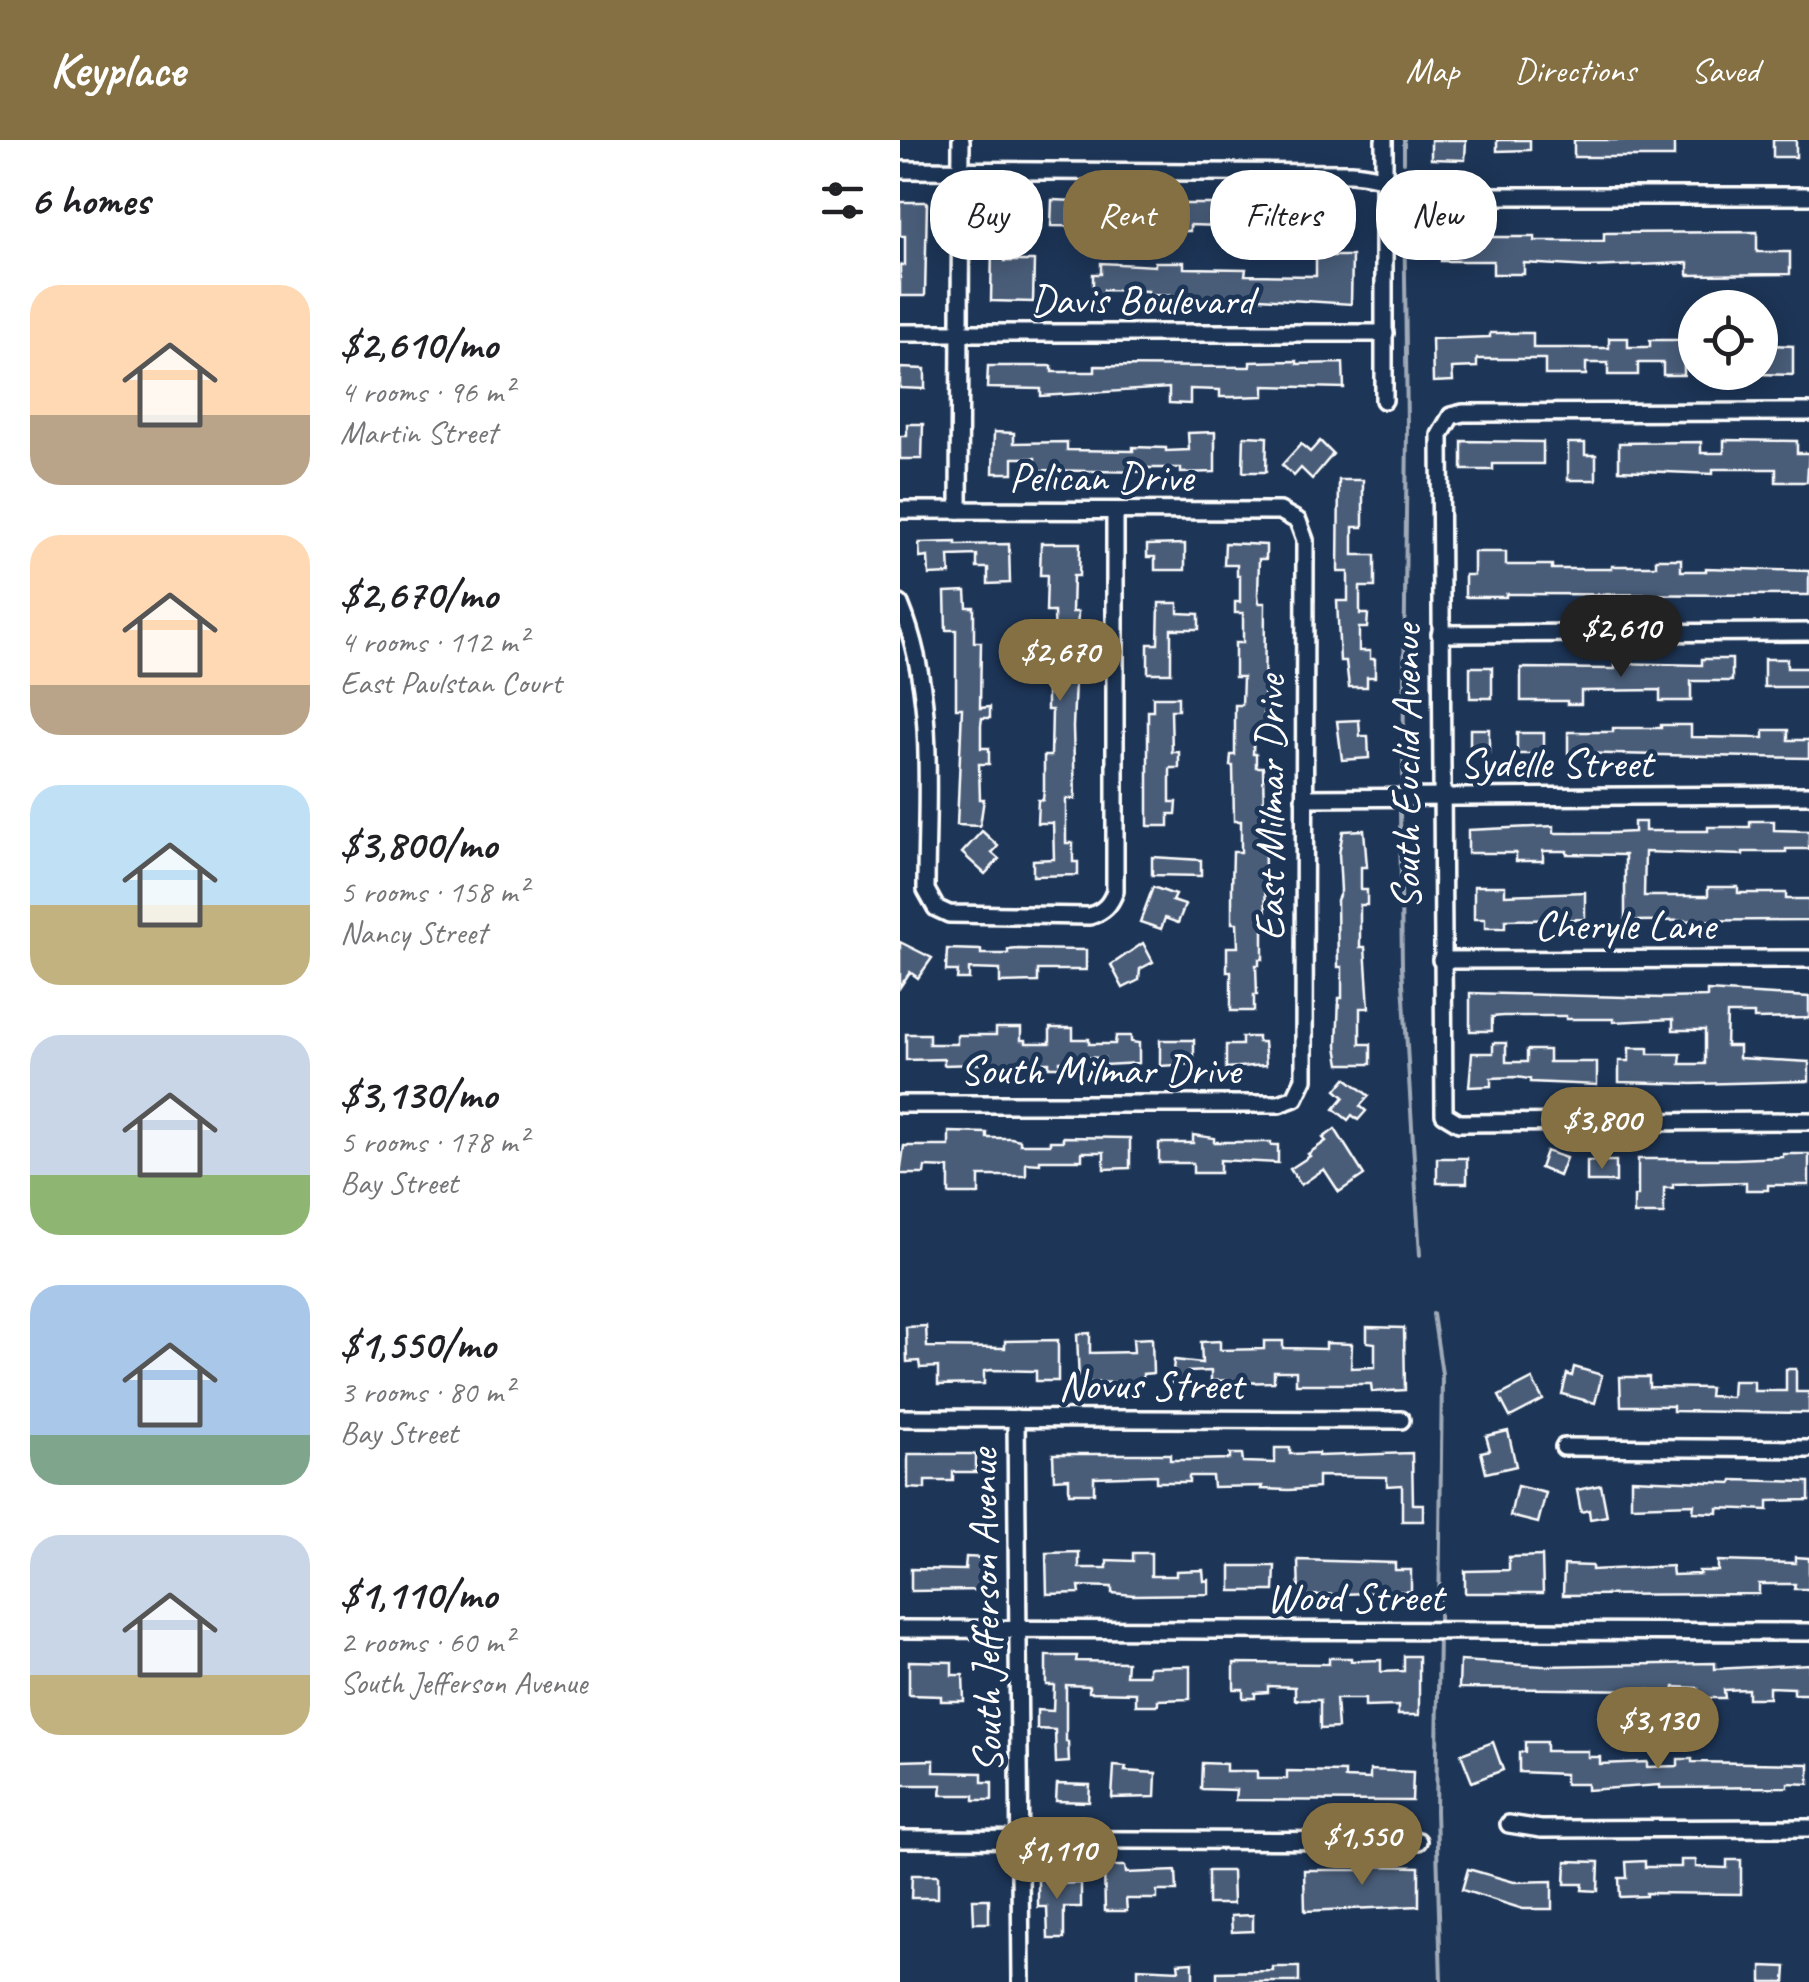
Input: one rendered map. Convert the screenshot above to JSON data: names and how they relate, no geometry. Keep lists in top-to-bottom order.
{
  "streets": {
    "street": [
      "Davis Boulevard",
      "Pelican Drive",
      "Sydelle Street",
      "South Euclid Avenue",
      "East Milmar Drive",
      "Cheryle Lane",
      "South Milmar Drive",
      "Novus Street",
      "Wood Street",
      "South Jefferson Avenue"
    ]
  },
  "crossings": [
    ["Pelican Drive", "East Milmar Drive"],
    ["Sydelle Street", "South Euclid Avenue"],
    ["Sydelle Street", "East Milmar Drive"],
    ["South Euclid Avenue", "Cheryle Lane"],
    ["East Milmar Drive", "South Milmar Drive"],
    ["Novus Street", "South Jefferson Avenue"],
    ["Wood Street", "South Jefferson Avenue"]
  ],
  "page": {
    "header": "Keyplace",
    "nav": ["Map", "Directions", "Saved"],
    "heading": "6 homes",
    "chip": [
      "Buy",
      "Rent",
      "Filters",
      "New"
    ],
    "list": [
      {
        "name": "$2,610/mo",
        "note": "4 rooms · 96 m² · Martin Street"
      },
      {
        "name": "$2,670/mo",
        "note": "4 rooms · 112 m² · East Paulstan Court"
      },
      {
        "name": "$3,800/mo",
        "note": "5 rooms · 158 m² · Nancy Street"
      },
      {
        "name": "$3,130/mo",
        "note": "5 rooms · 178 m² · Bay Street"
      },
      {
        "name": "$1,550/mo",
        "note": "3 rooms · 80 m² · Bay Street"
      },
      {
        "name": "$1,110/mo",
        "note": "2 rooms · 60 m² · South Jefferson Avenue"
      }
    ],
    "price": [
      "$2,610",
      "$2,670",
      "$3,800",
      "$3,130",
      "$1,550",
      "$1,110"
    ]
  }
}
